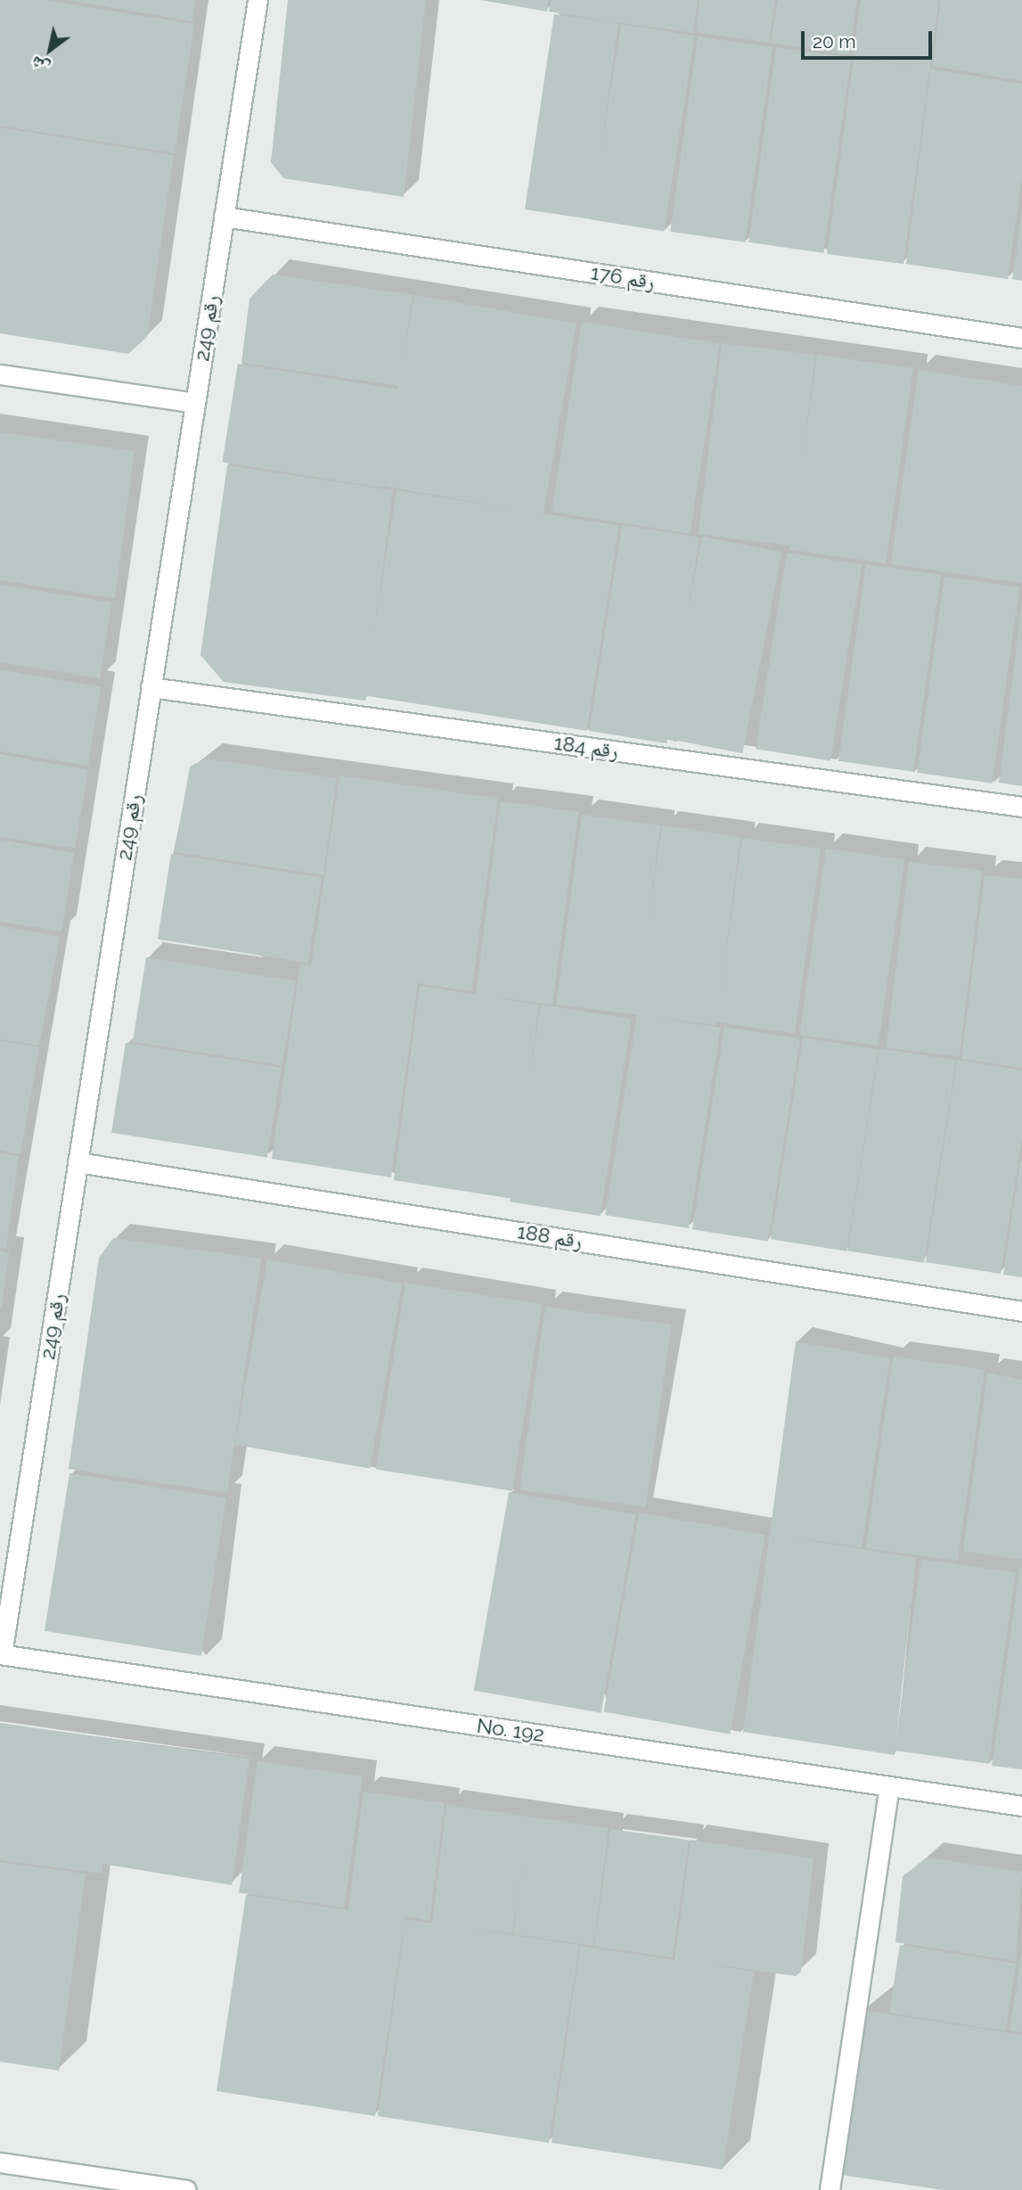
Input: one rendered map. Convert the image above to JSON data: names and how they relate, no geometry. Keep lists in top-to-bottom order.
{
  "streets": {
    "street": [
      "رقم 176",
      "رقم 249",
      "رقم 184",
      "رقم 188",
      "No. 192"
    ]
  },
  "crossings": [
    ["رقم 176", "رقم 249"],
    ["رقم 249", "رقم 184"],
    ["رقم 249", "رقم 188"],
    ["رقم 249", "No. 192"]
  ],
  "scale_bar": "20 m",
  "north": "bottom left"
}
